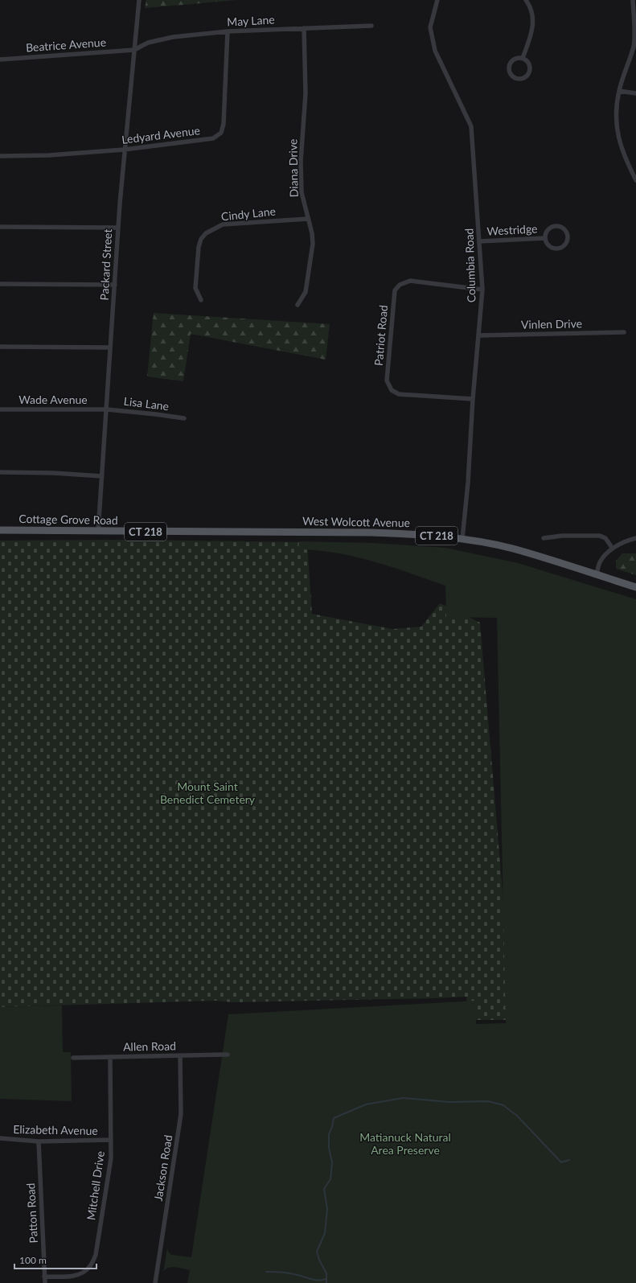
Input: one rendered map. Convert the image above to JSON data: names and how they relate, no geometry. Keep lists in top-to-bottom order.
{
  "streets": {
    "main road": ["Cottage Grove Road", "West Wolcott Avenue", "CT 218"],
    "street": [
      "May Lane",
      "Beatrice Avenue",
      "Ledyard Avenue",
      "Diana Drive",
      "Cindy Lane",
      "Westridge",
      "Packard Street",
      "Columbia Road",
      "Vinlen Drive",
      "Patriot Road",
      "Wade Avenue",
      "Lisa Lane",
      "Allen Road",
      "Elizabeth Avenue",
      "Jackson Road",
      "Mitchell Drive",
      "Patton Road"
    ]
  },
  "crossings": [
    ["May Lane", "Beatrice Avenue"],
    ["May Lane", "Ledyard Avenue"],
    ["May Lane", "Diana Drive"],
    ["May Lane", "Packard Street"],
    ["Beatrice Avenue", "Packard Street"],
    ["Ledyard Avenue", "Packard Street"],
    ["Diana Drive", "Cindy Lane"],
    ["Westridge", "Columbia Road"],
    ["Packard Street", "Wade Avenue"],
    ["Packard Street", "Lisa Lane"],
    ["Packard Street", "Cottage Grove Road"],
    ["Columbia Road", "Vinlen Drive"],
    ["Columbia Road", "Patriot Road"],
    ["Columbia Road", "West Wolcott Avenue"],
    ["Wade Avenue", "Lisa Lane"],
    ["Cottage Grove Road", "West Wolcott Avenue"],
    ["West Wolcott Avenue", "CT 218"],
    ["Allen Road", "Jackson Road"],
    ["Allen Road", "Mitchell Drive"],
    ["Elizabeth Avenue", "Mitchell Drive"],
    ["Elizabeth Avenue", "Patton Road"],
    ["Mitchell Drive", "Patton Road"]
  ],
  "parks": ["Mount Saint Benedict Cemetery", "Matianuck Natural Area Preserve"],
  "scale_bar": "100 m"
}
